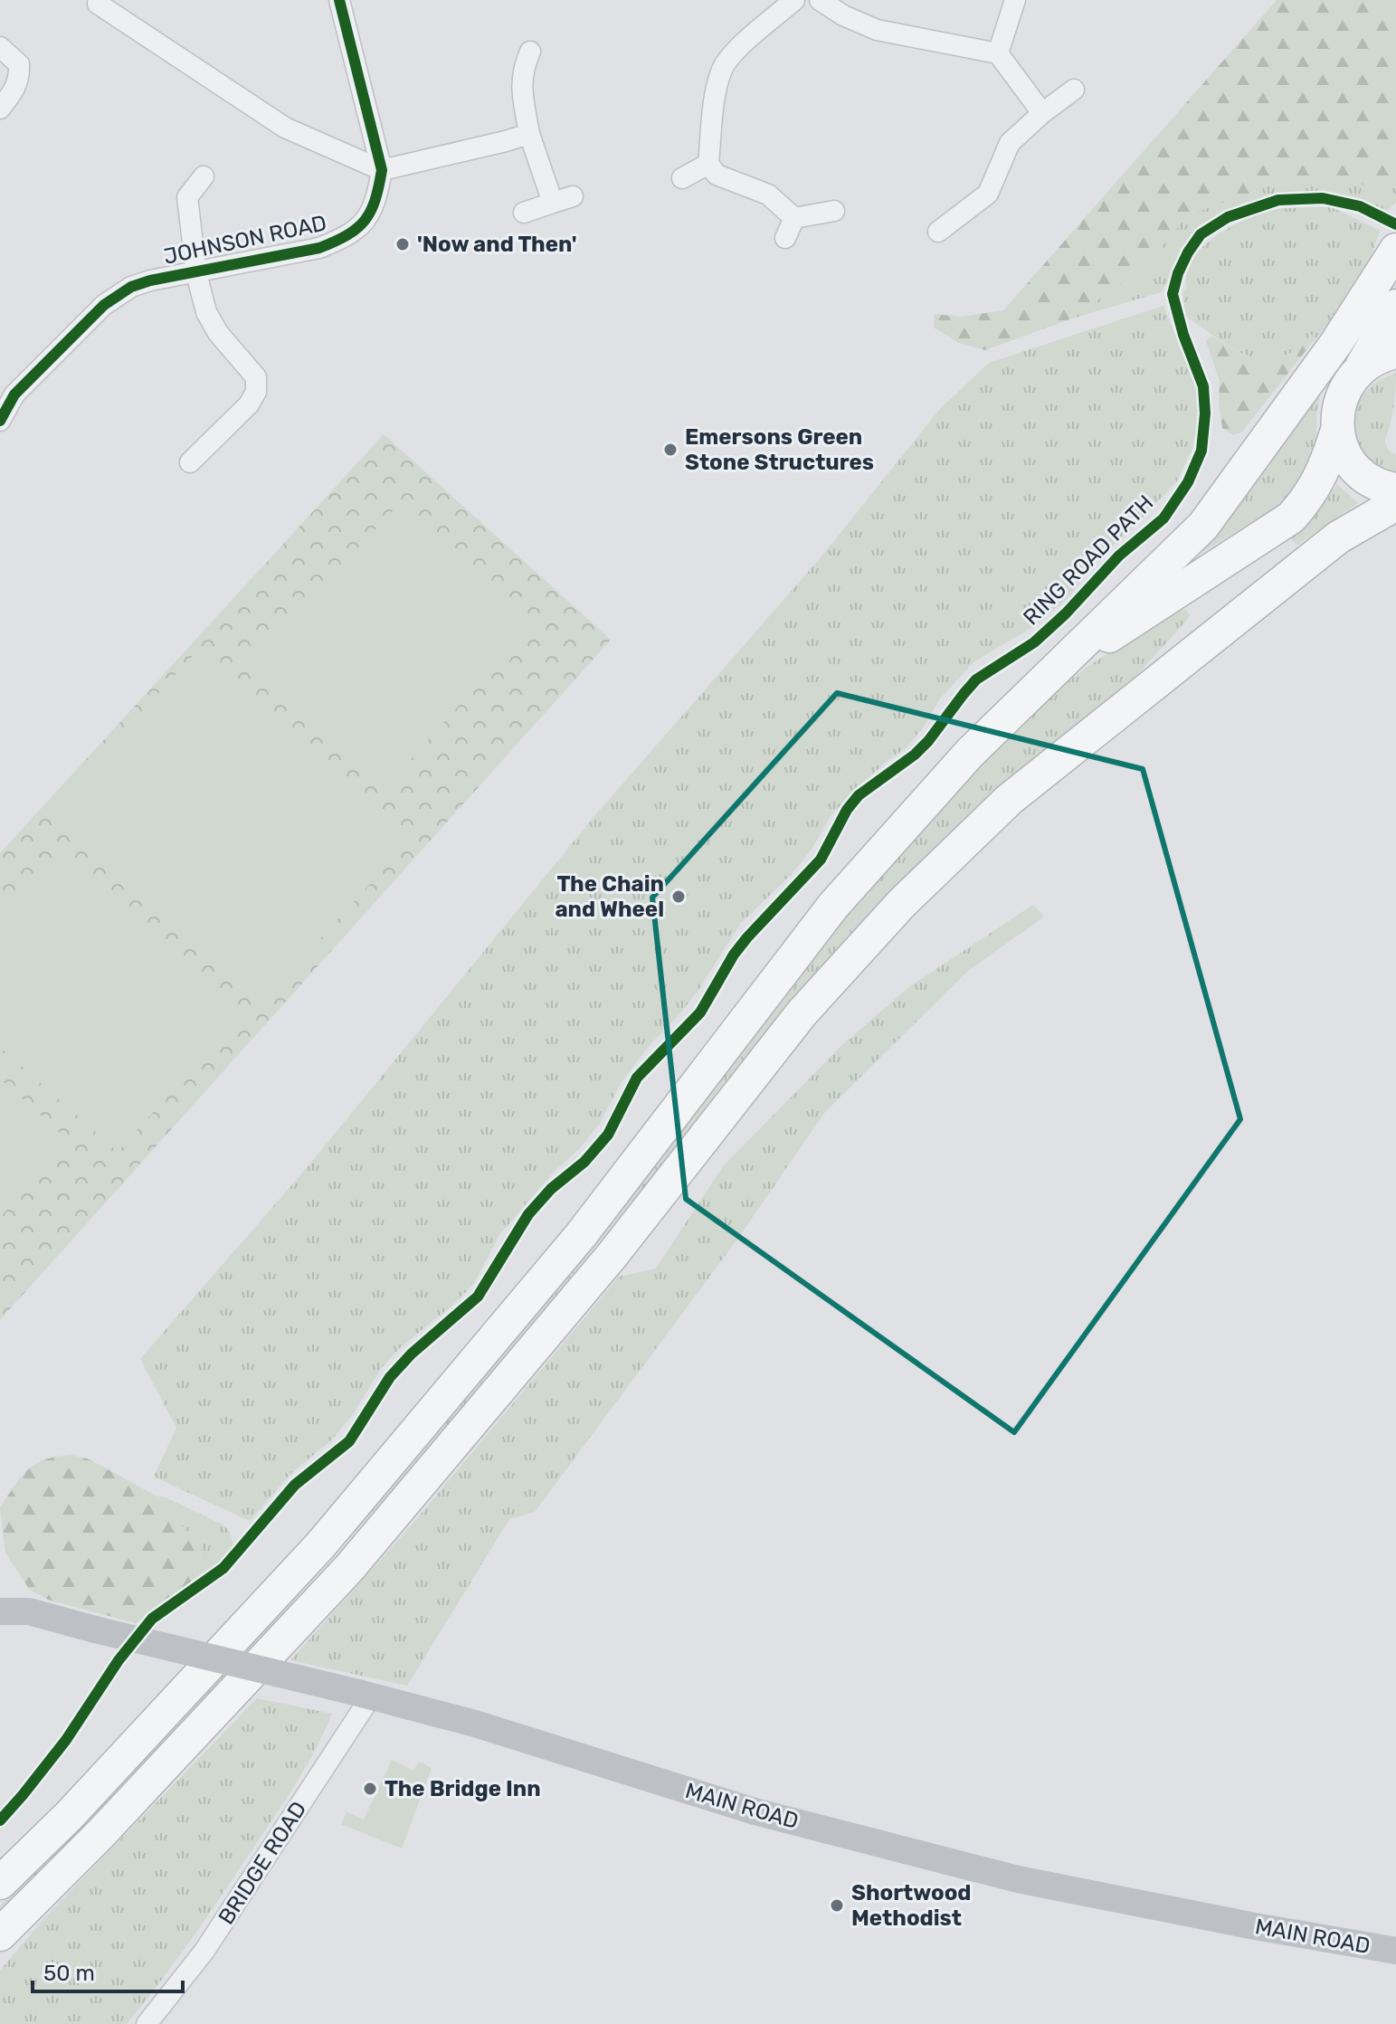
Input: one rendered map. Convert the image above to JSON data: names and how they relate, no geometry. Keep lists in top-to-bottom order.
{
  "streets": {
    "main road": ["MAIN ROAD"],
    "street": ["JOHNSON ROAD", "BRIDGE ROAD"],
    "cycle path": ["RING ROAD PATH"]
  },
  "crossings": [
    ["MAIN ROAD", "BRIDGE ROAD"]
  ],
  "places": [
    "'Now and Then'",
    "Emersons Green Stone Structures",
    "The Chain and Wheel",
    "The Bridge Inn",
    "Shortwood Methodist"
  ],
  "scale_bar": "50 m"
}
